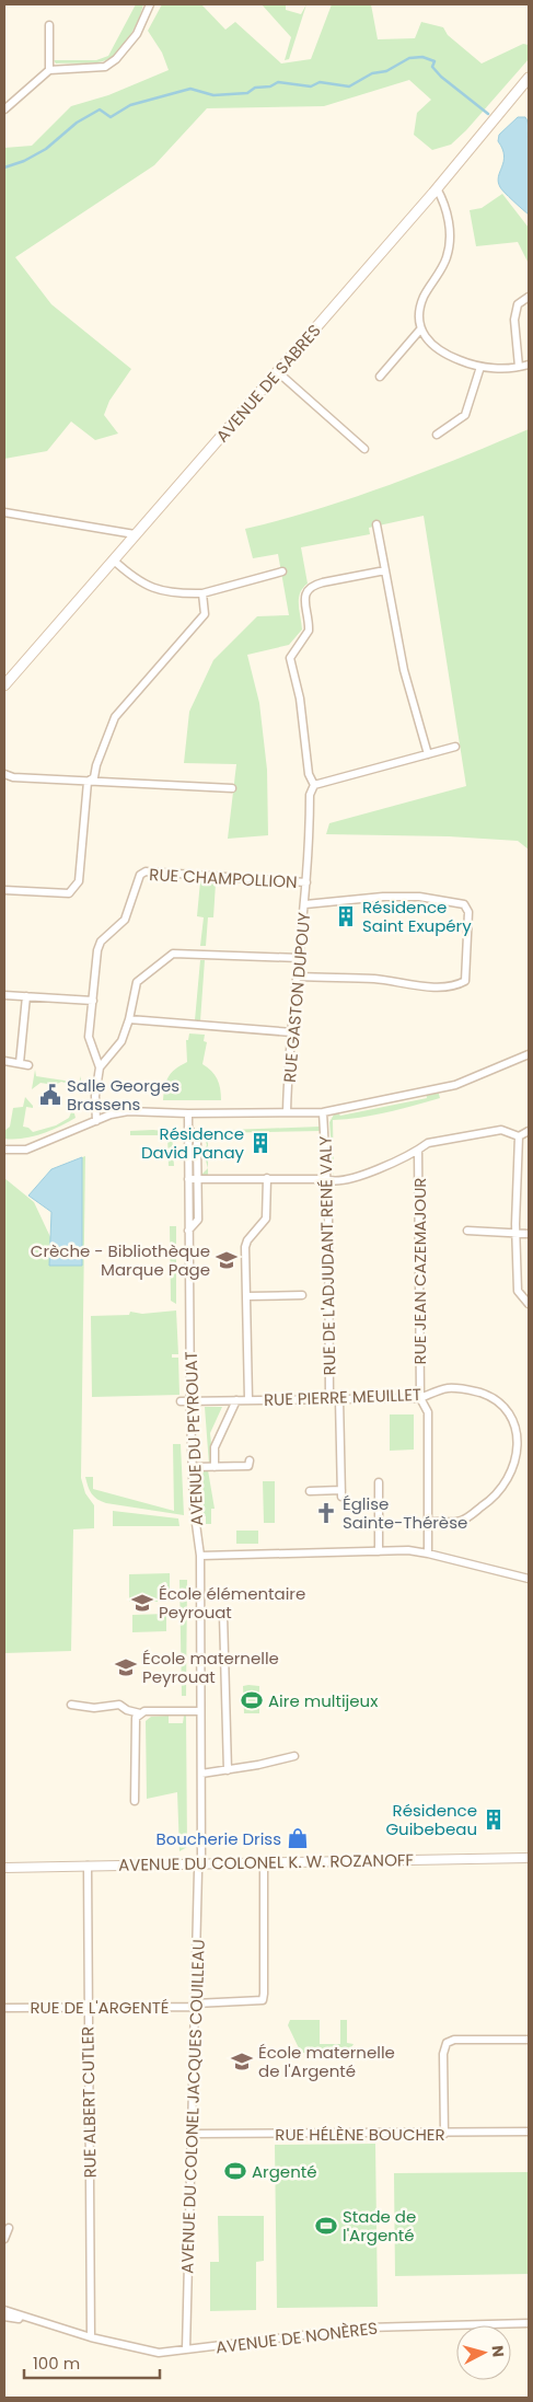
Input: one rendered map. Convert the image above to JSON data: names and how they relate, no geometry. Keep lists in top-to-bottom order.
{
  "streets": {
    "main road": ["AVENUE DE SABRES"],
    "street": [
      "RUE CHAMPOLLION",
      "RUE GASTON DUPOUY",
      "RUE DE L'ADJUDANT RENÉ VALY",
      "RUE JEAN CAZEMAJOUR",
      "RUE PIERRE MEUILLET",
      "AVENUE DU PEYROUAT",
      "AVENUE DU COLONEL K. W. ROZANOFF",
      "RUE DE L'ARGENTÉ",
      "RUE ALBERT CUTLER",
      "AVENUE DU COLONEL JACQUES COUILLEAU",
      "RUE HÉLÈNE BOUCHER",
      "AVENUE DE NONÈRES"
    ]
  },
  "crossings": [
    ["RUE CHAMPOLLION", "RUE GASTON DUPOUY"],
    ["RUE DE L'ADJUDANT RENÉ VALY", "RUE PIERRE MEUILLET"],
    ["RUE JEAN CAZEMAJOUR", "RUE PIERRE MEUILLET"],
    ["RUE PIERRE MEUILLET", "AVENUE DU PEYROUAT"],
    ["AVENUE DU PEYROUAT", "AVENUE DU COLONEL K. W. ROZANOFF"],
    ["AVENUE DU PEYROUAT", "AVENUE DU COLONEL JACQUES COUILLEAU"],
    ["AVENUE DU COLONEL K. W. ROZANOFF", "RUE DE L'ARGENTÉ"],
    ["AVENUE DU COLONEL K. W. ROZANOFF", "RUE ALBERT CUTLER"],
    ["AVENUE DU COLONEL K. W. ROZANOFF", "AVENUE DU COLONEL JACQUES COUILLEAU"],
    ["RUE DE L'ARGENTÉ", "RUE ALBERT CUTLER"],
    ["RUE DE L'ARGENTÉ", "AVENUE DU COLONEL JACQUES COUILLEAU"],
    ["RUE ALBERT CUTLER", "AVENUE DE NONÈRES"],
    ["AVENUE DU COLONEL JACQUES COUILLEAU", "RUE HÉLÈNE BOUCHER"],
    ["AVENUE DU COLONEL JACQUES COUILLEAU", "AVENUE DE NONÈRES"]
  ],
  "places": {
    "building": ["Résidence Saint Exupéry", "Résidence David Panay", "Résidence Guibebeau"],
    "public building": ["Salle Georges Brassens"],
    "school or university": [
      "Crèche - Bibliothèque Marque Page",
      "École élémentaire Peyrouat",
      "École maternelle Peyrouat",
      "École maternelle de l'Argenté"
    ],
    "church": ["Église Sainte-Thérèse"],
    "sports": ["Aire multijeux", "Argenté", "Stade de l'Argenté"],
    "shop": ["Boucherie Driss"]
  },
  "scale_bar": "100 m",
  "north": "right"
}
